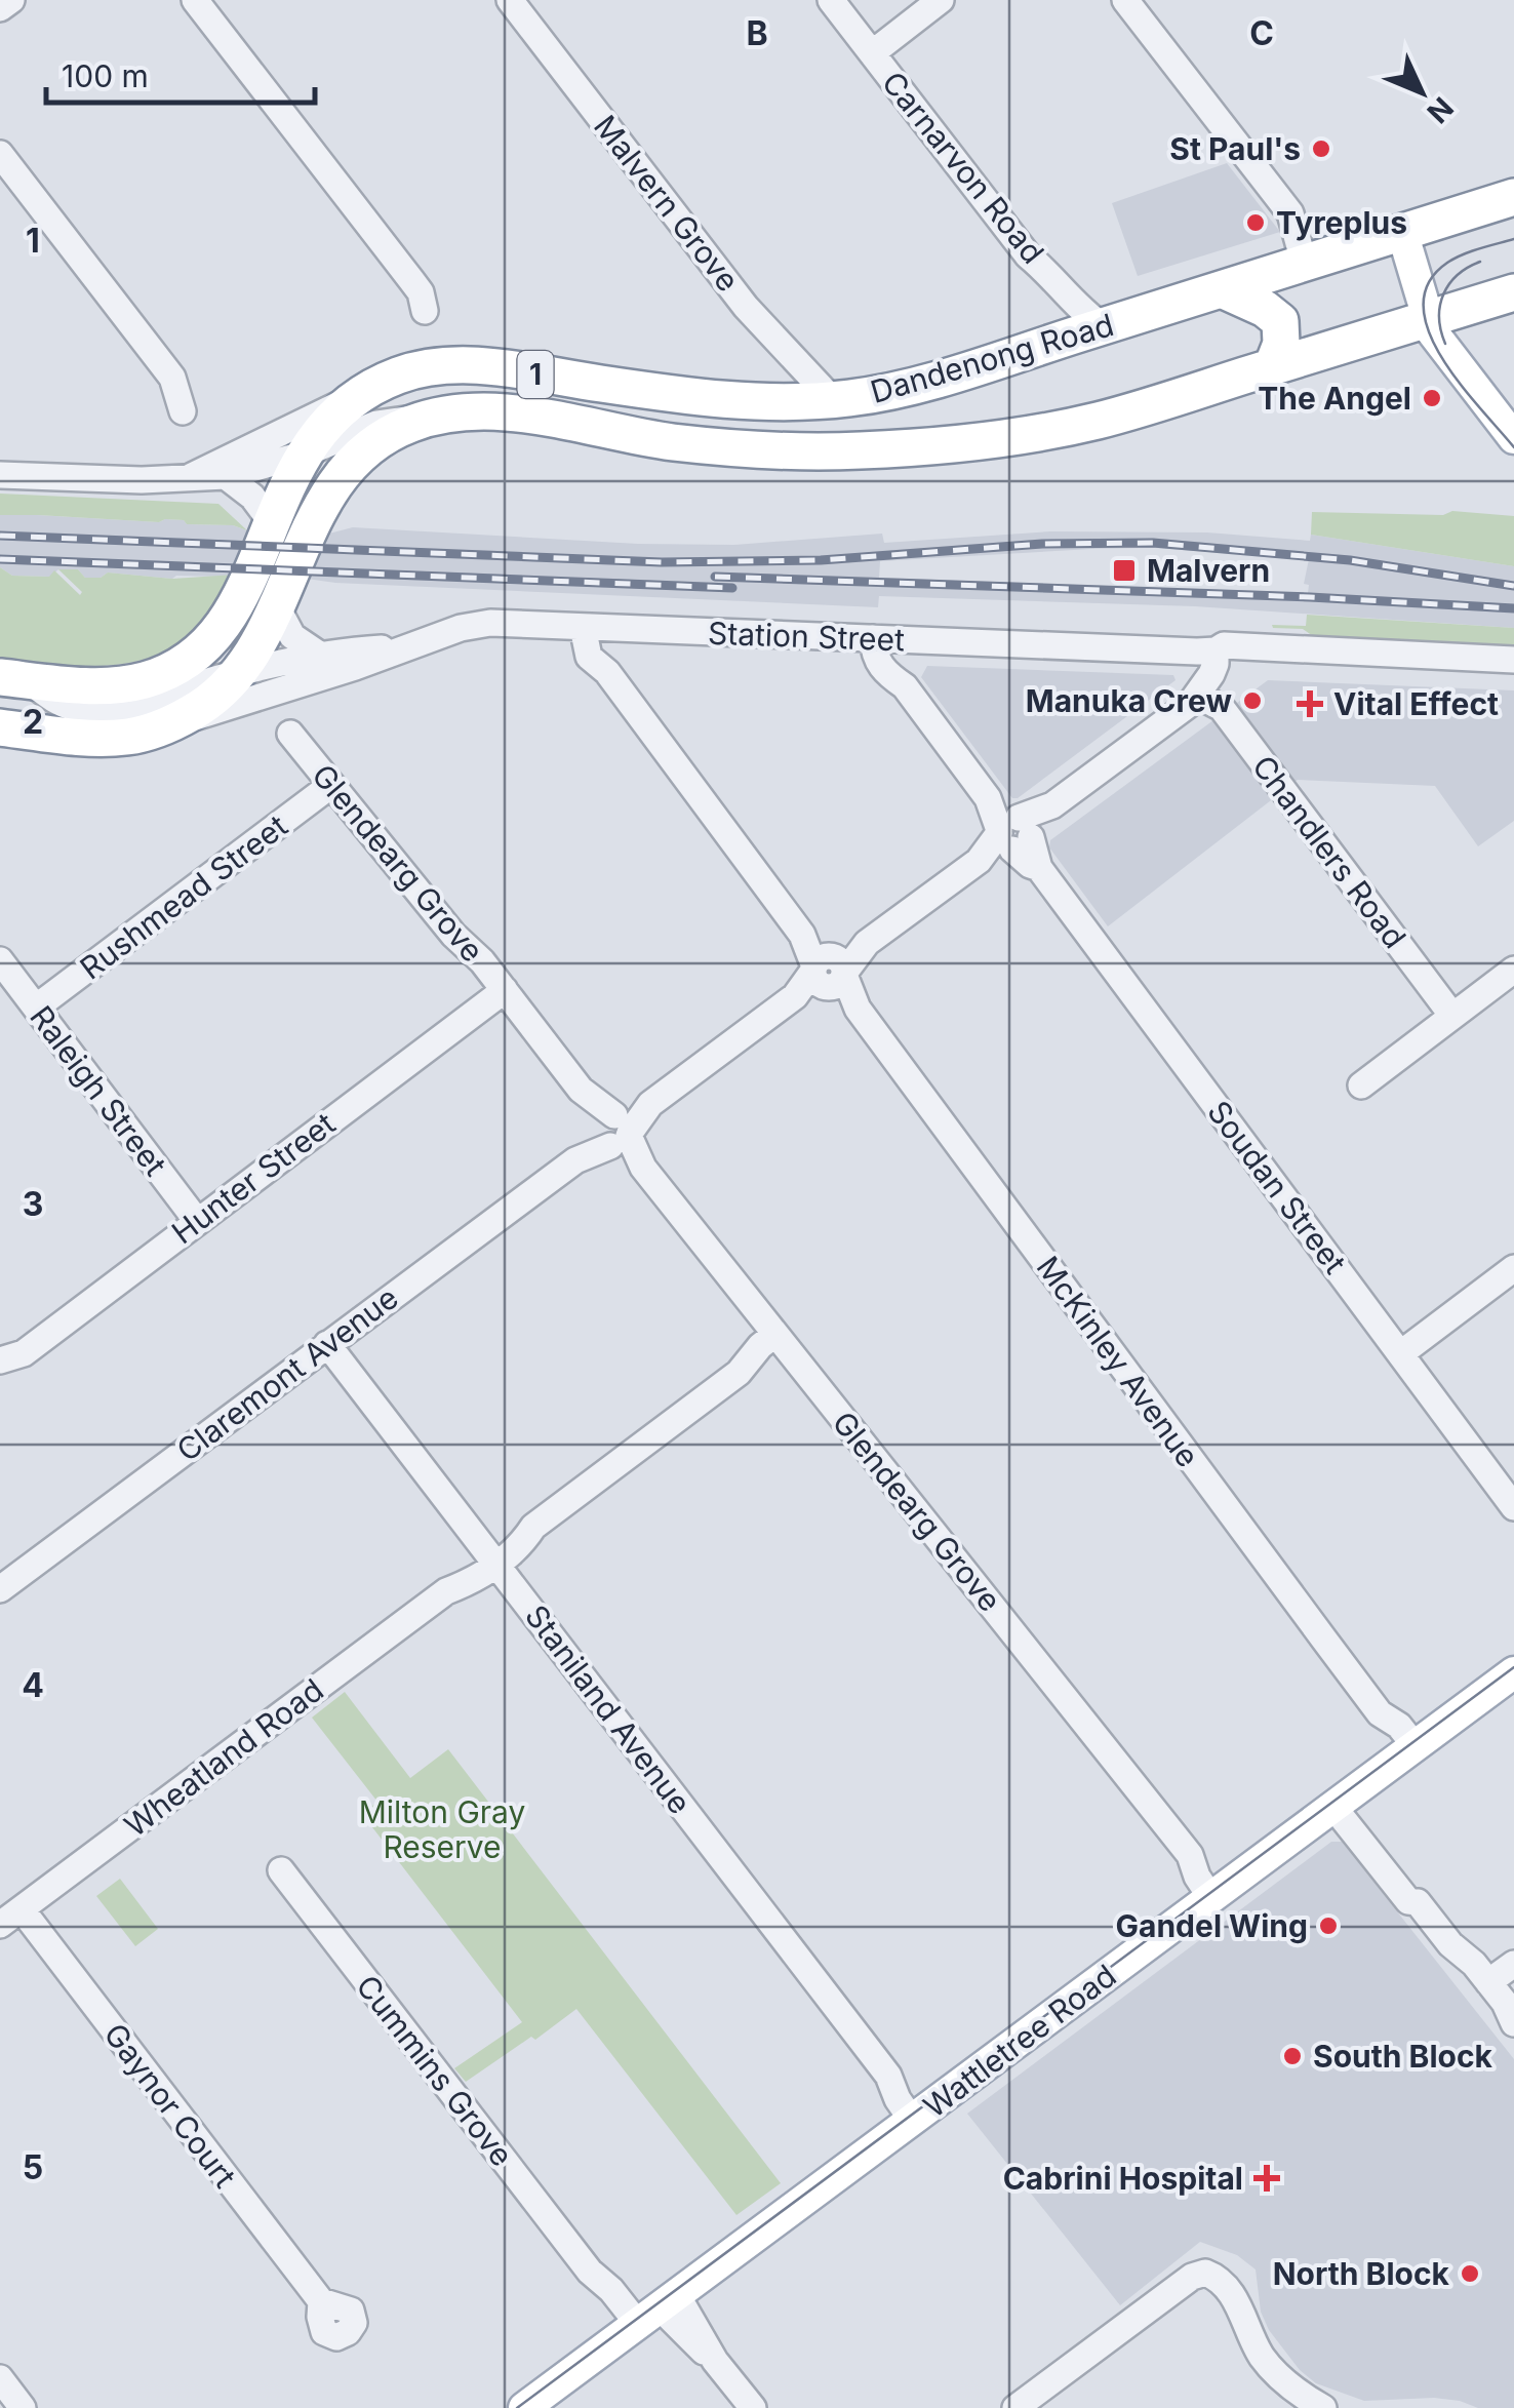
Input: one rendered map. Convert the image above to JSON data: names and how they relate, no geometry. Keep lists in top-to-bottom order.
{
  "streets": {
    "highway": ["Dandenong Road", "1"],
    "main road": ["Wattletree Road"],
    "street": [
      "Carnarvon Road",
      "Malvern Grove",
      "Station Street",
      "Chandlers Road",
      "Glendearg Grove",
      "Rushmead Street",
      "Raleigh Street",
      "Hunter Street",
      "Soudan Street",
      "McKinley Avenue",
      "Claremont Avenue",
      "Staniland Avenue",
      "Wheatland Road",
      "Cummins Grove",
      "Gaynor Court"
    ]
  },
  "crossings": [
    ["Carnarvon Road", "Dandenong Road"],
    ["Malvern Grove", "Dandenong Road"],
    ["Dandenong Road", "Station Street"],
    ["Glendearg Grove", "Rushmead Street"],
    ["Glendearg Grove", "Hunter Street"],
    ["Glendearg Grove", "Claremont Avenue"],
    ["Glendearg Grove", "Wheatland Road"],
    ["Glendearg Grove", "Wattletree Road"],
    ["Rushmead Street", "Raleigh Street"],
    ["Raleigh Street", "Hunter Street"],
    ["McKinley Avenue", "Wattletree Road"],
    ["Claremont Avenue", "Staniland Avenue"],
    ["Staniland Avenue", "Wheatland Road"],
    ["Staniland Avenue", "Wattletree Road"],
    ["Wheatland Road", "Gaynor Court"],
    ["Wattletree Road", "Cummins Grove"]
  ],
  "parks": ["Milton Gray Reserve"],
  "places": {
    "other": [
      "St Paul's",
      "Tyreplus",
      "The Angel",
      "Manuka Crew",
      "Gandel Wing",
      "South Block",
      "North Block"
    ],
    "transit": ["Malvern"],
    "health": ["Vital Effect", "Cabrini Hospital"]
  },
  "scale_bar": "100 m",
  "north": "bottom right",
  "grid": {
    "columns": ["B", "C"],
    "rows": [
      "1",
      "2",
      "3",
      "4",
      "5"
    ]
  }
}
